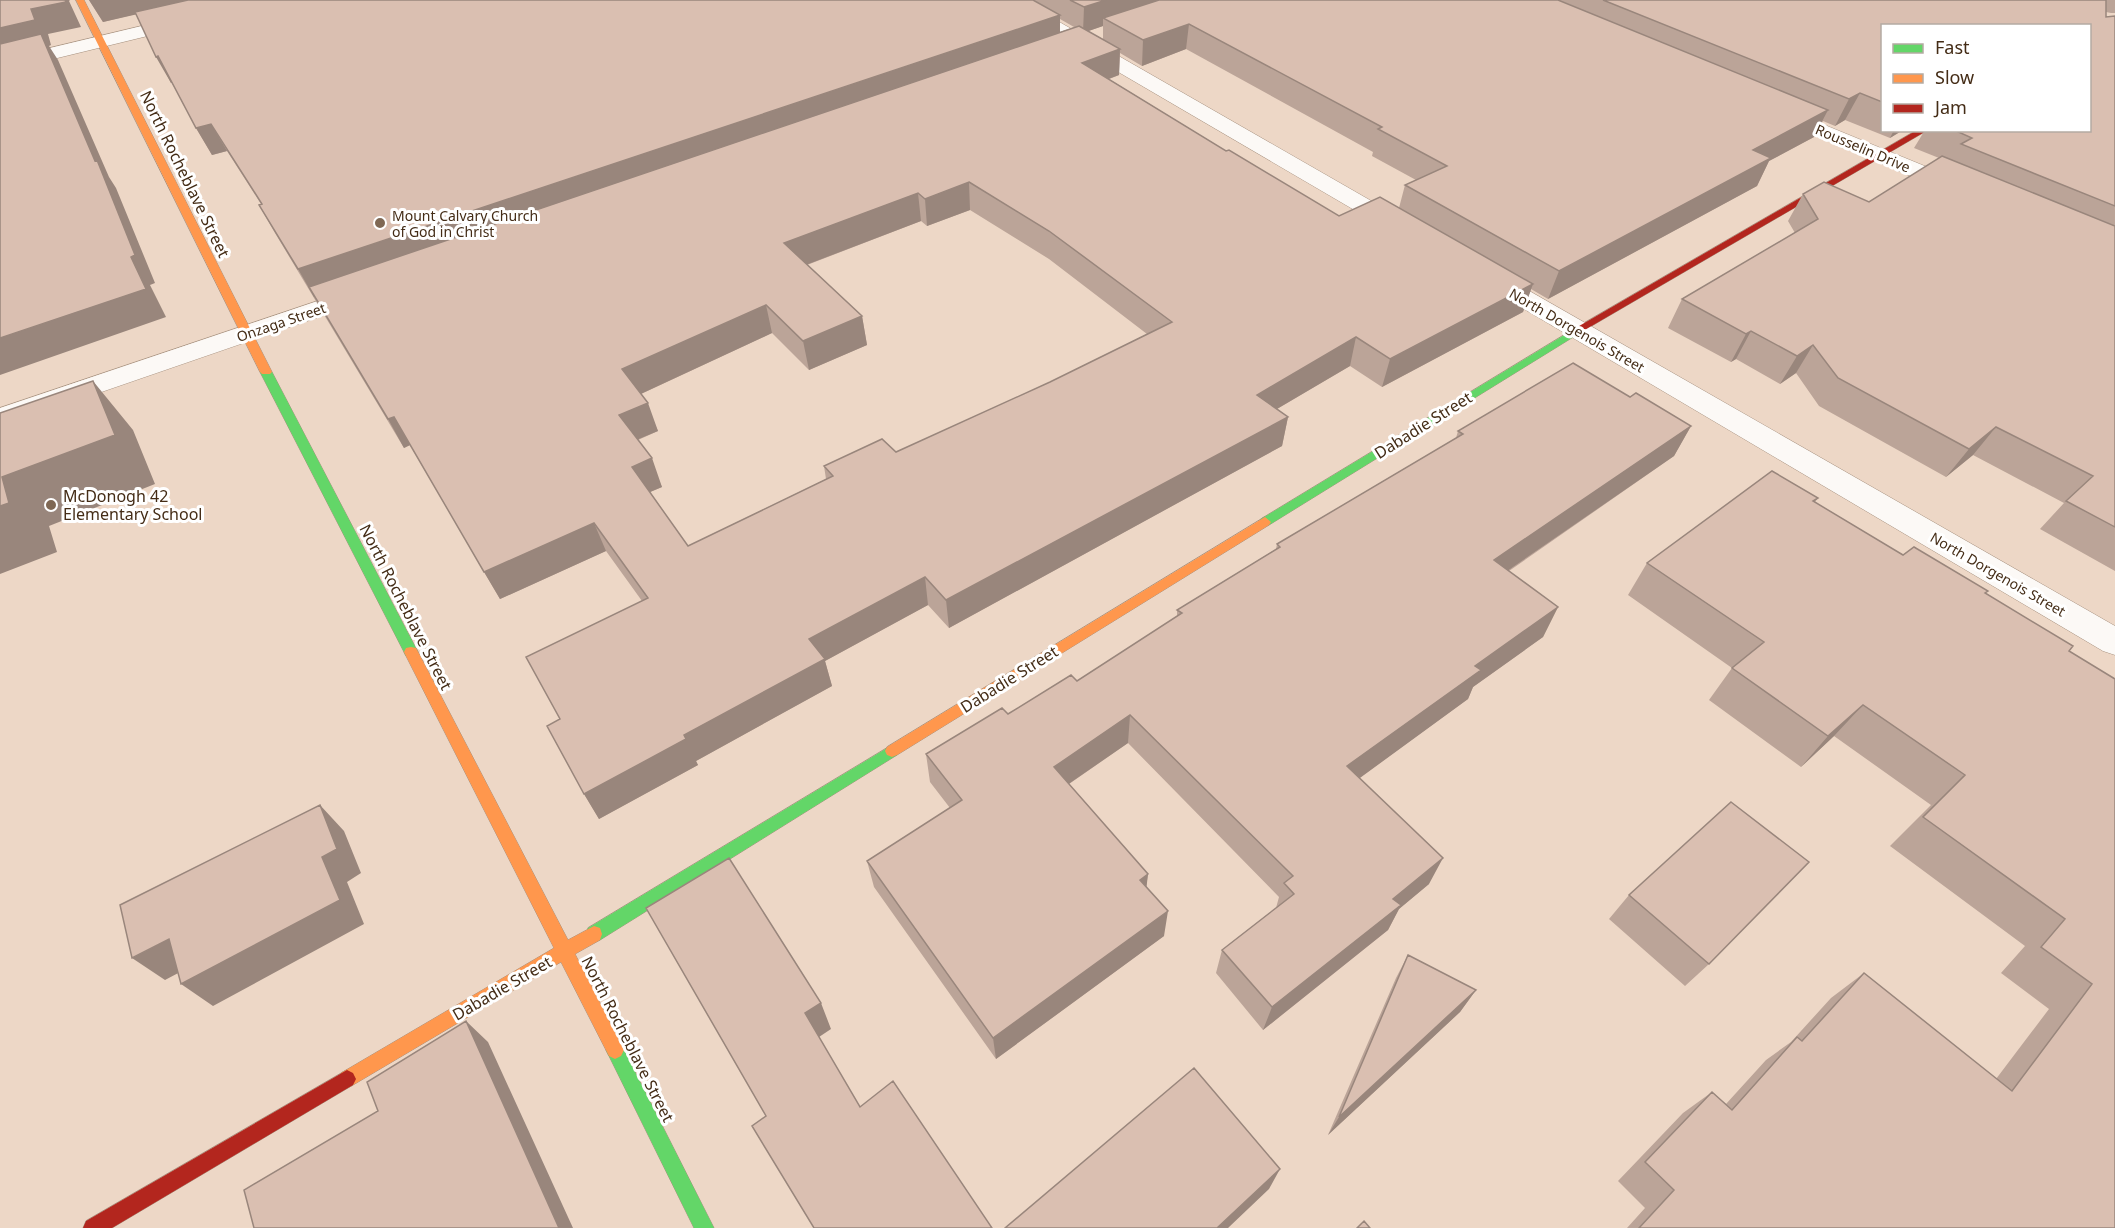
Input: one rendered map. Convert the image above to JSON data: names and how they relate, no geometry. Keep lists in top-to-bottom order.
{
  "streets": {
    "street": [
      "Rousselin Drive",
      "North Rocheblave Street",
      "Onzaga Street",
      "North Dorgenois Street",
      "Dabadie Street"
    ]
  },
  "crossings": [
    ["Rousselin Drive", "Dabadie Street"],
    ["North Rocheblave Street", "Onzaga Street"],
    ["North Rocheblave Street", "Dabadie Street"],
    ["North Dorgenois Street", "Dabadie Street"]
  ],
  "places": ["Mount Calvary Church of God in Christ", "McDonogh 42 Elementary School"],
  "legend": ["Fast", "Slow", "Jam"]
}
